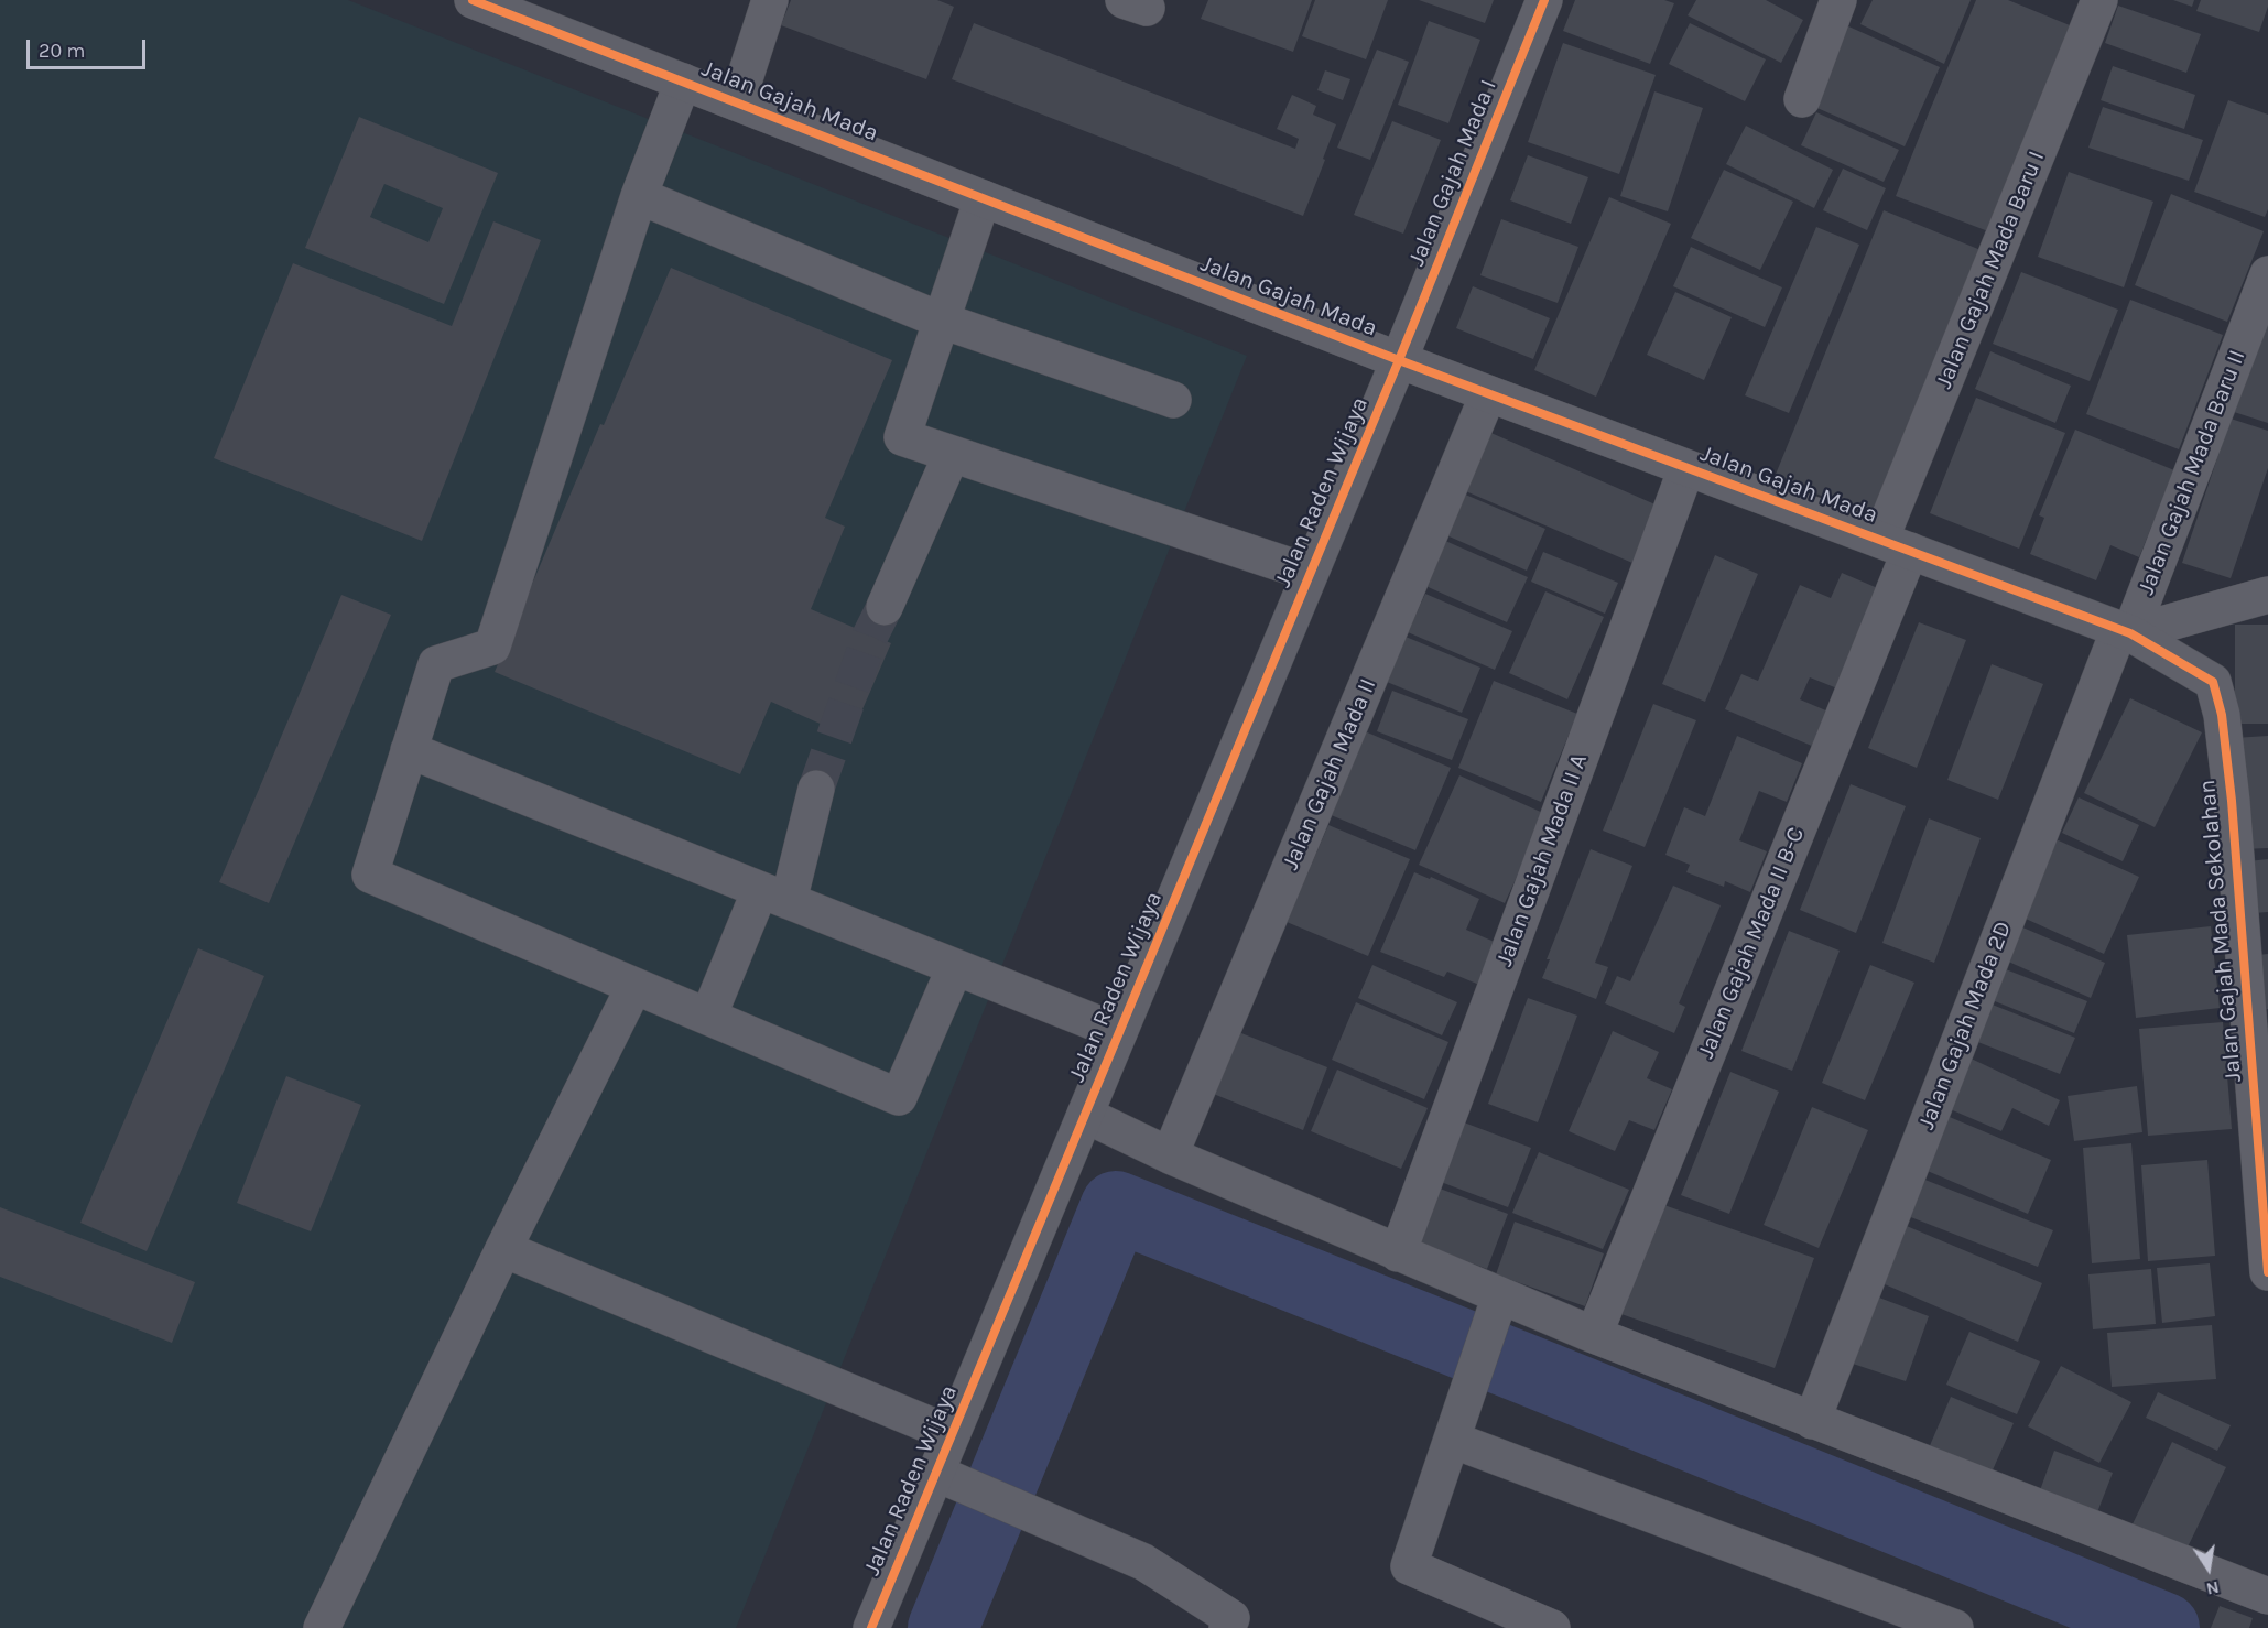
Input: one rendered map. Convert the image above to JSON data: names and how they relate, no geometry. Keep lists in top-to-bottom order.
{
  "streets": {
    "street": [
      "Jalan Gajah Mada",
      "Jalan Gajah Mada I",
      "Jalan Gajah Mada Baru I",
      "Jalan Gajah Mada Baru II",
      "Jalan Raden Wijaya",
      "Jalan Gajah Mada II",
      "Jalan Gajah Mada II A",
      "Jalan Gajah Mada Sekolahan",
      "Jalan Gajah Mada II B-C",
      "Jalan Gajah Mada 2D"
    ]
  },
  "crossings": [
    ["Jalan Gajah Mada", "Jalan Gajah Mada I"],
    ["Jalan Gajah Mada", "Jalan Gajah Mada Baru I"],
    ["Jalan Gajah Mada", "Jalan Gajah Mada Baru II"],
    ["Jalan Gajah Mada", "Jalan Raden Wijaya"],
    ["Jalan Gajah Mada", "Jalan Gajah Mada II"],
    ["Jalan Gajah Mada", "Jalan Gajah Mada II A"],
    ["Jalan Gajah Mada", "Jalan Gajah Mada Sekolahan"],
    ["Jalan Gajah Mada", "Jalan Gajah Mada II B-C"],
    ["Jalan Gajah Mada", "Jalan Gajah Mada 2D"],
    ["Jalan Gajah Mada I", "Jalan Raden Wijaya"],
    ["Jalan Gajah Mada Baru I", "Jalan Gajah Mada II B-C"],
    ["Jalan Gajah Mada Baru II", "Jalan Gajah Mada Sekolahan"],
    ["Jalan Gajah Mada Baru II", "Jalan Gajah Mada 2D"],
    ["Jalan Gajah Mada Sekolahan", "Jalan Gajah Mada 2D"]
  ],
  "scale_bar": "20 m",
  "north": "bottom"
}
